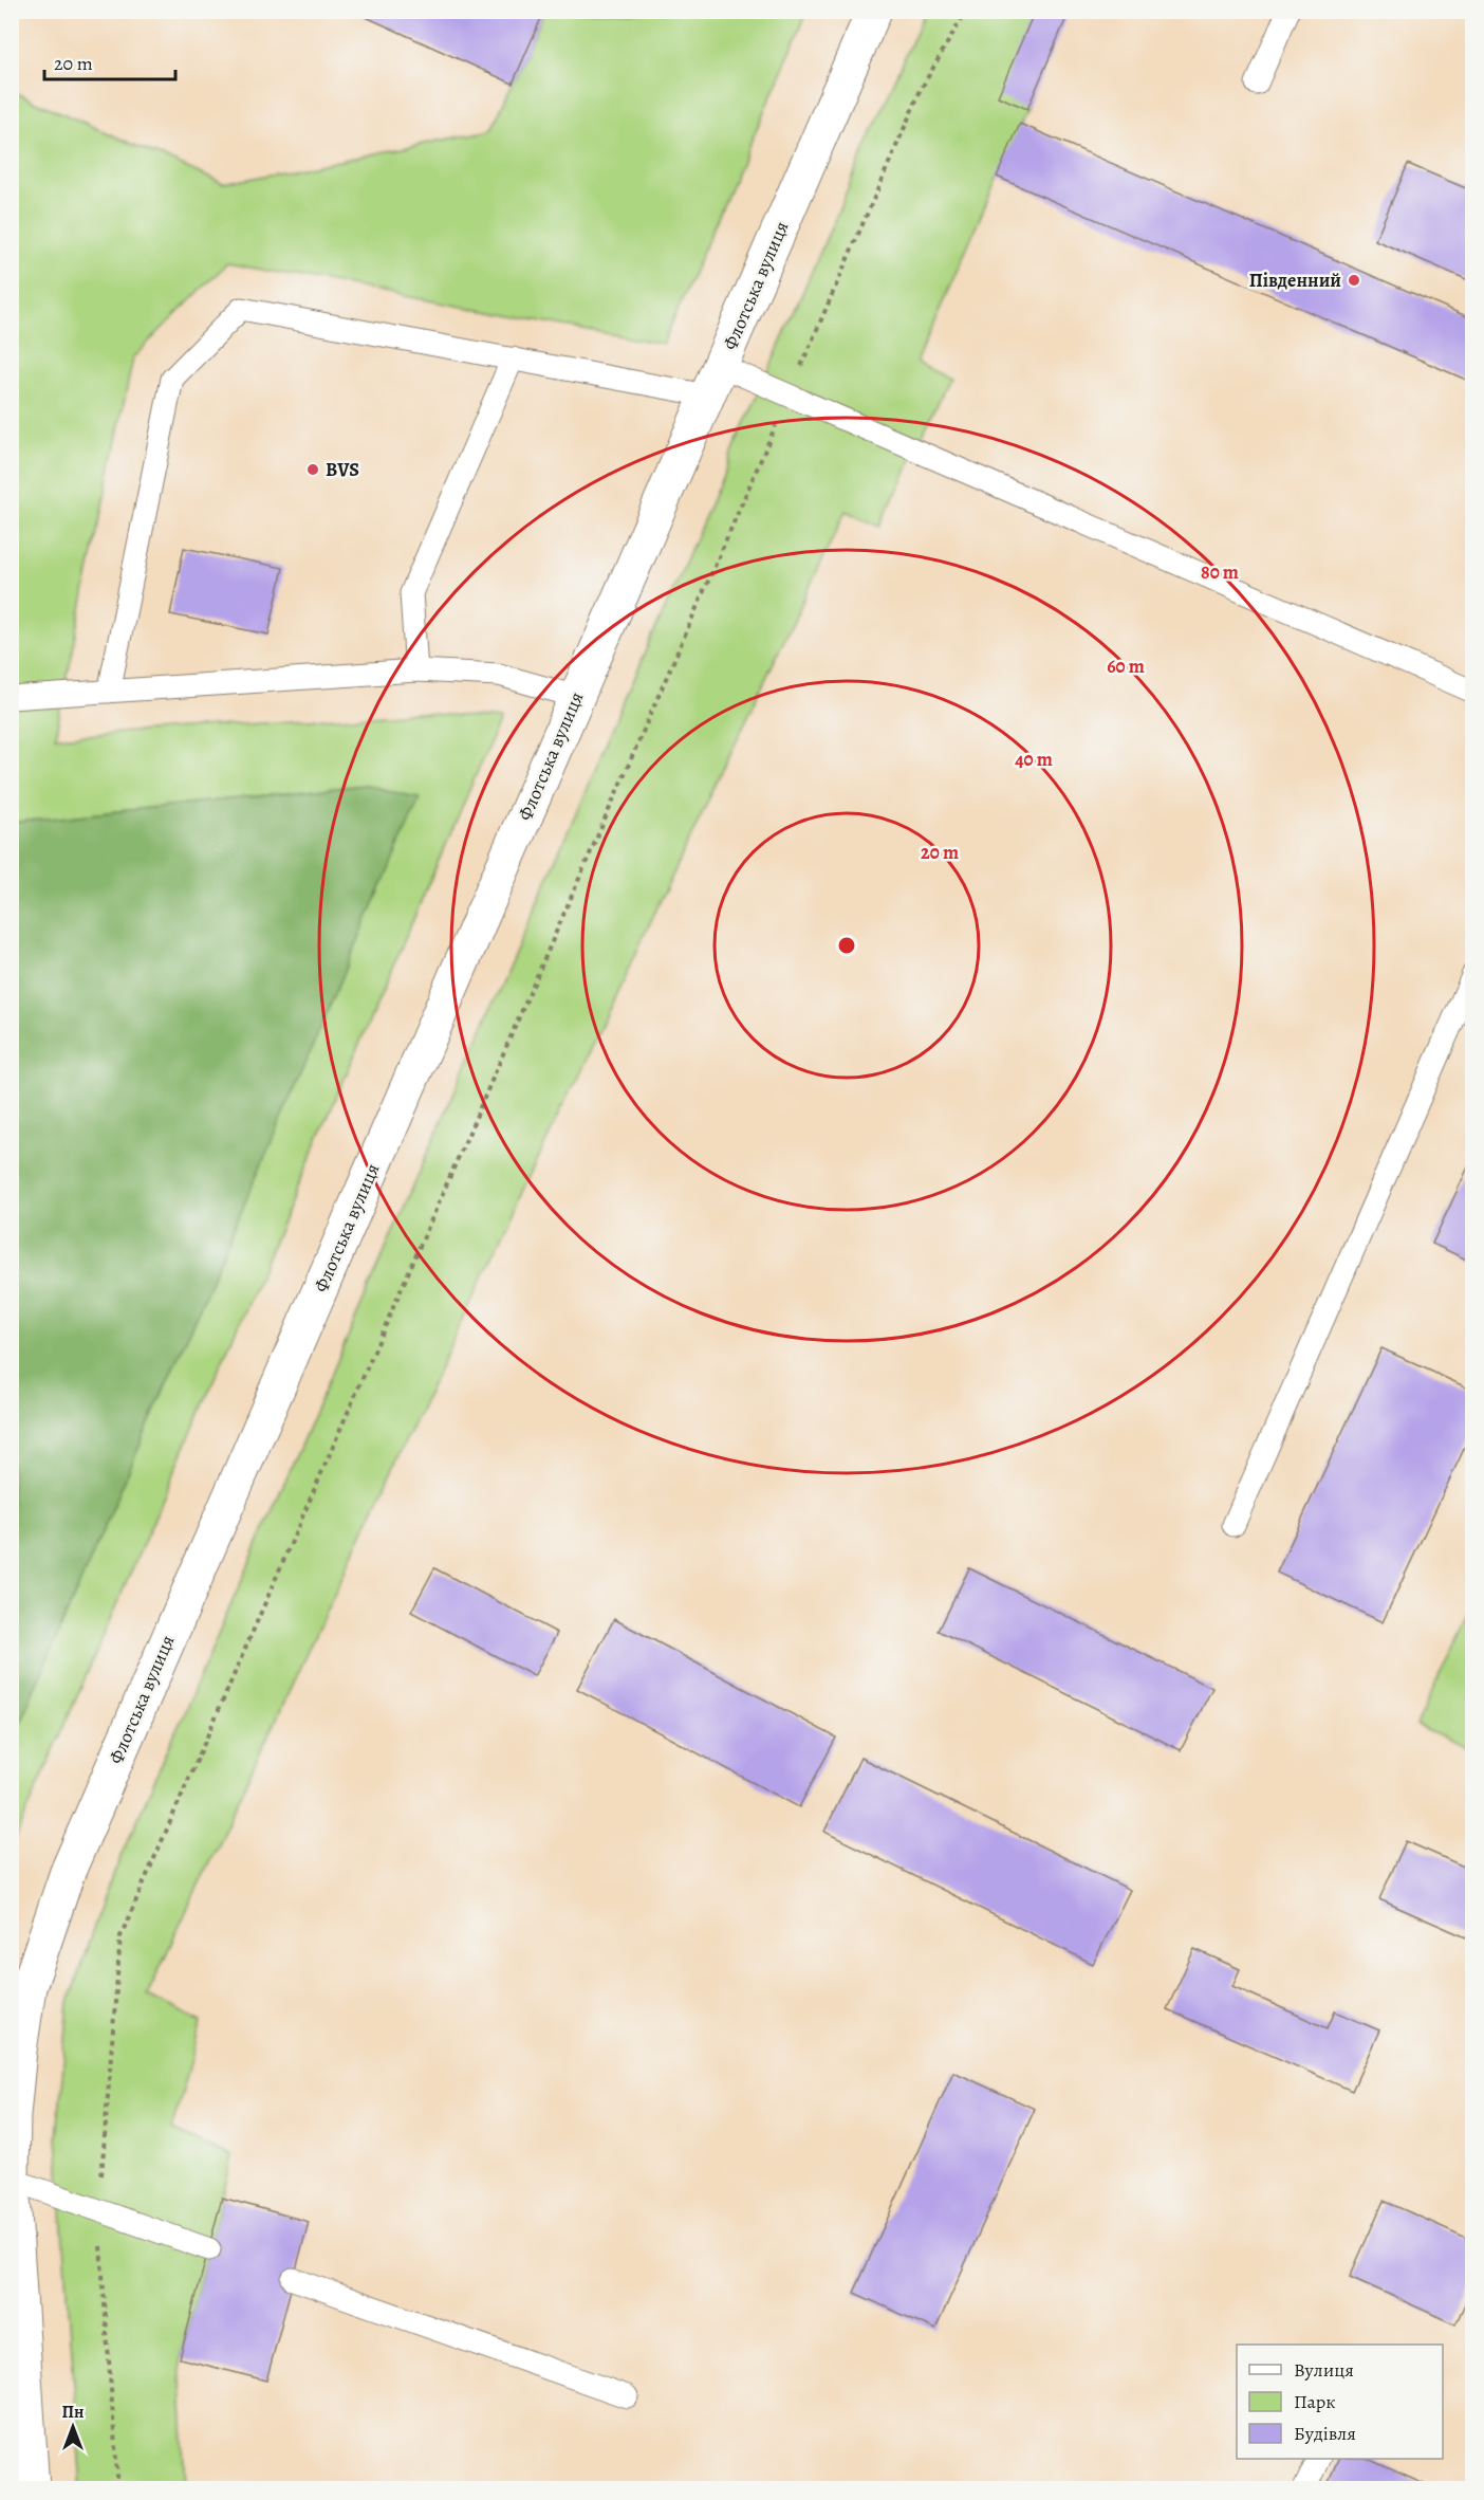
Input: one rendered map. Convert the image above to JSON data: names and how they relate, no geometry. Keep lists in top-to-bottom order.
{
  "streets": {
    "street": ["Флотська вулиця"]
  },
  "places": ["Південний", "BVS"],
  "legend": ["Вулиця", "Парк", "Будівля"],
  "scale_bar": "20 m",
  "north": "top",
  "rings": [
    "80 m",
    "60 m",
    "40 m",
    "20 m"
  ]
}
